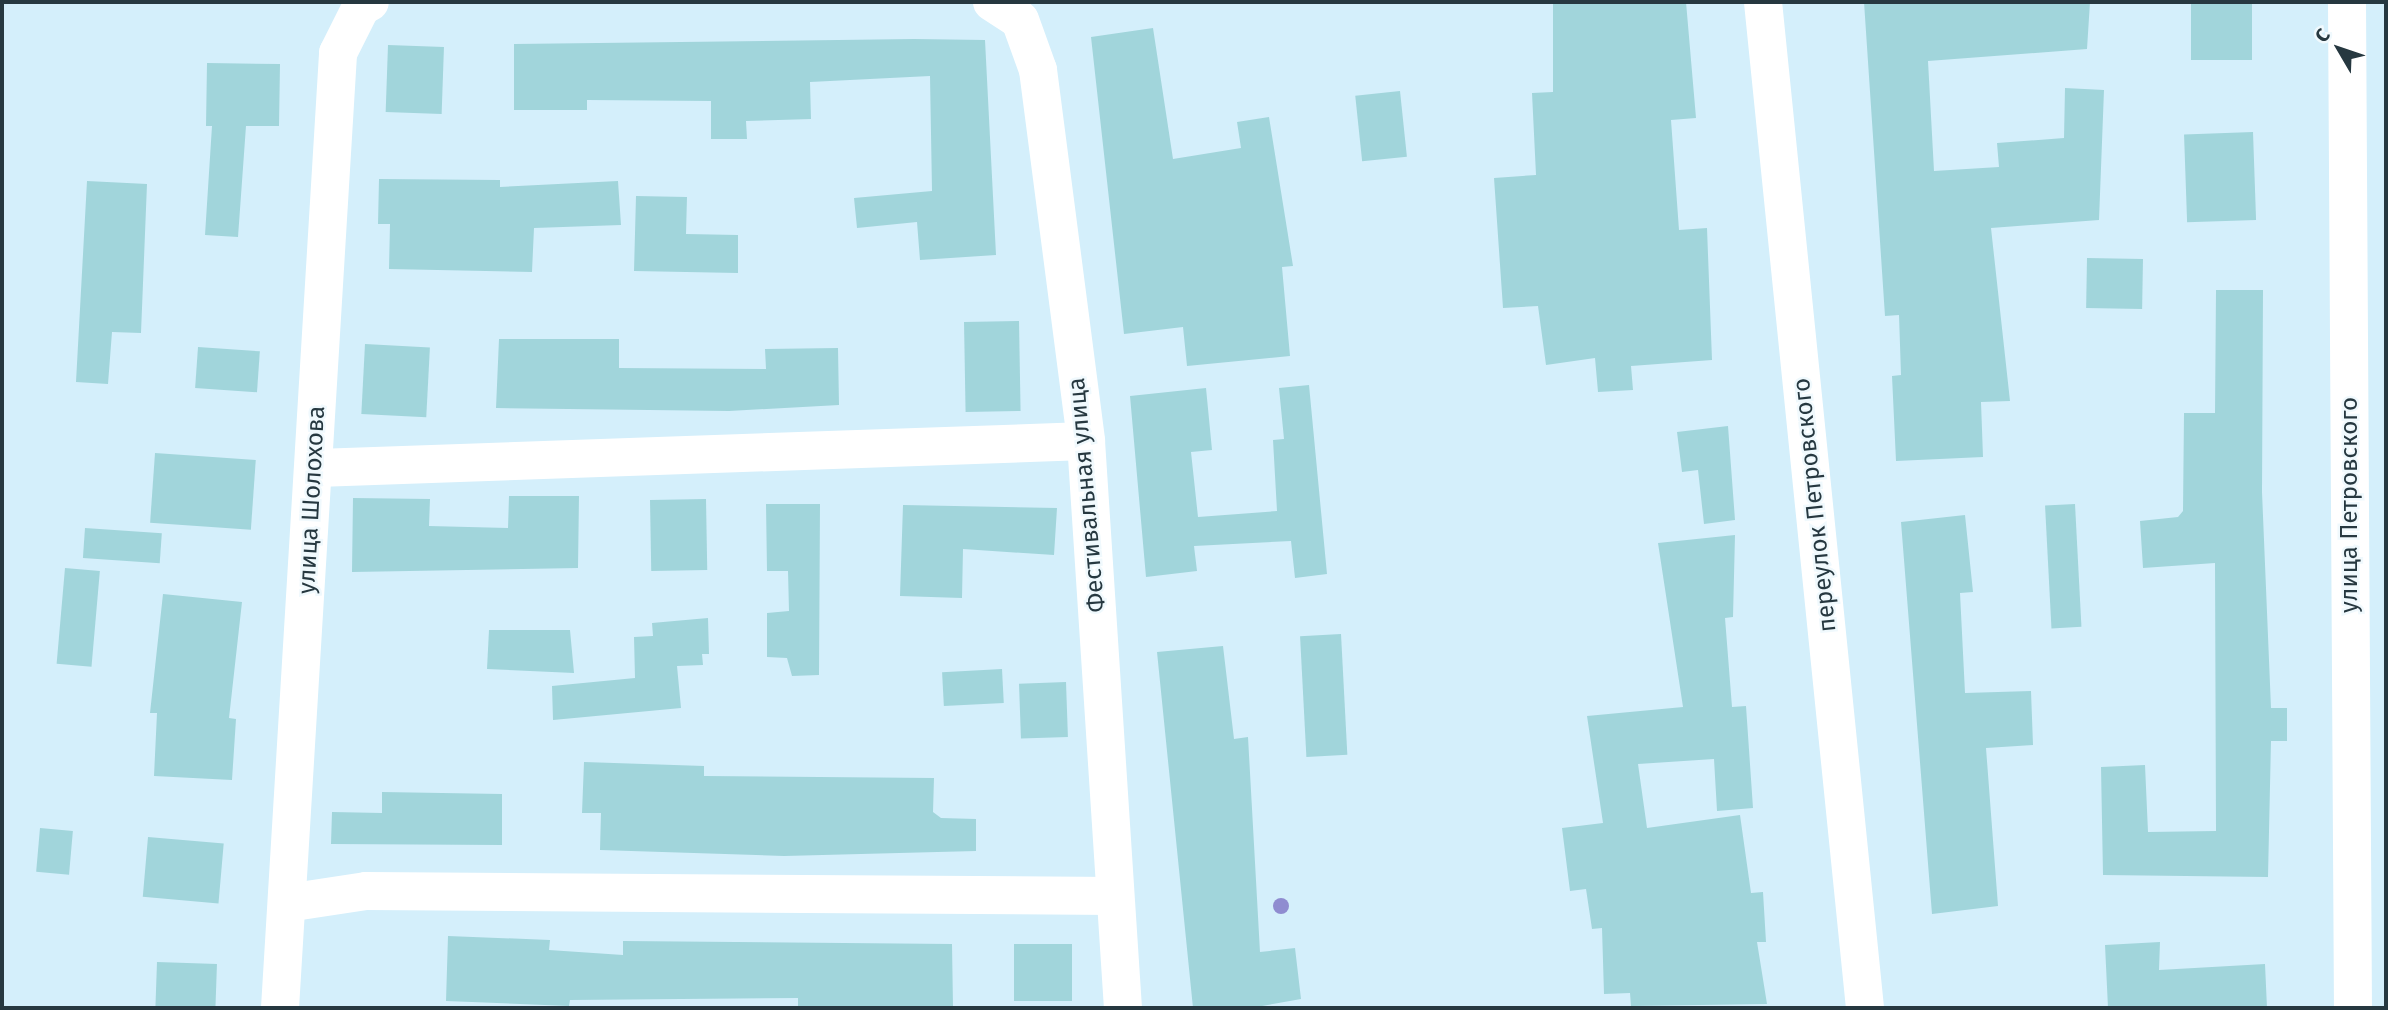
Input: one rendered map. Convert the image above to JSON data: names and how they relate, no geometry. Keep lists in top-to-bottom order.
{
  "streets": {
    "street": [
      "Фестивальная улица",
      "улица Шолохова",
      "переулок Петровского",
      "улица Петровского"
    ]
  },
  "north": "top left"
}
